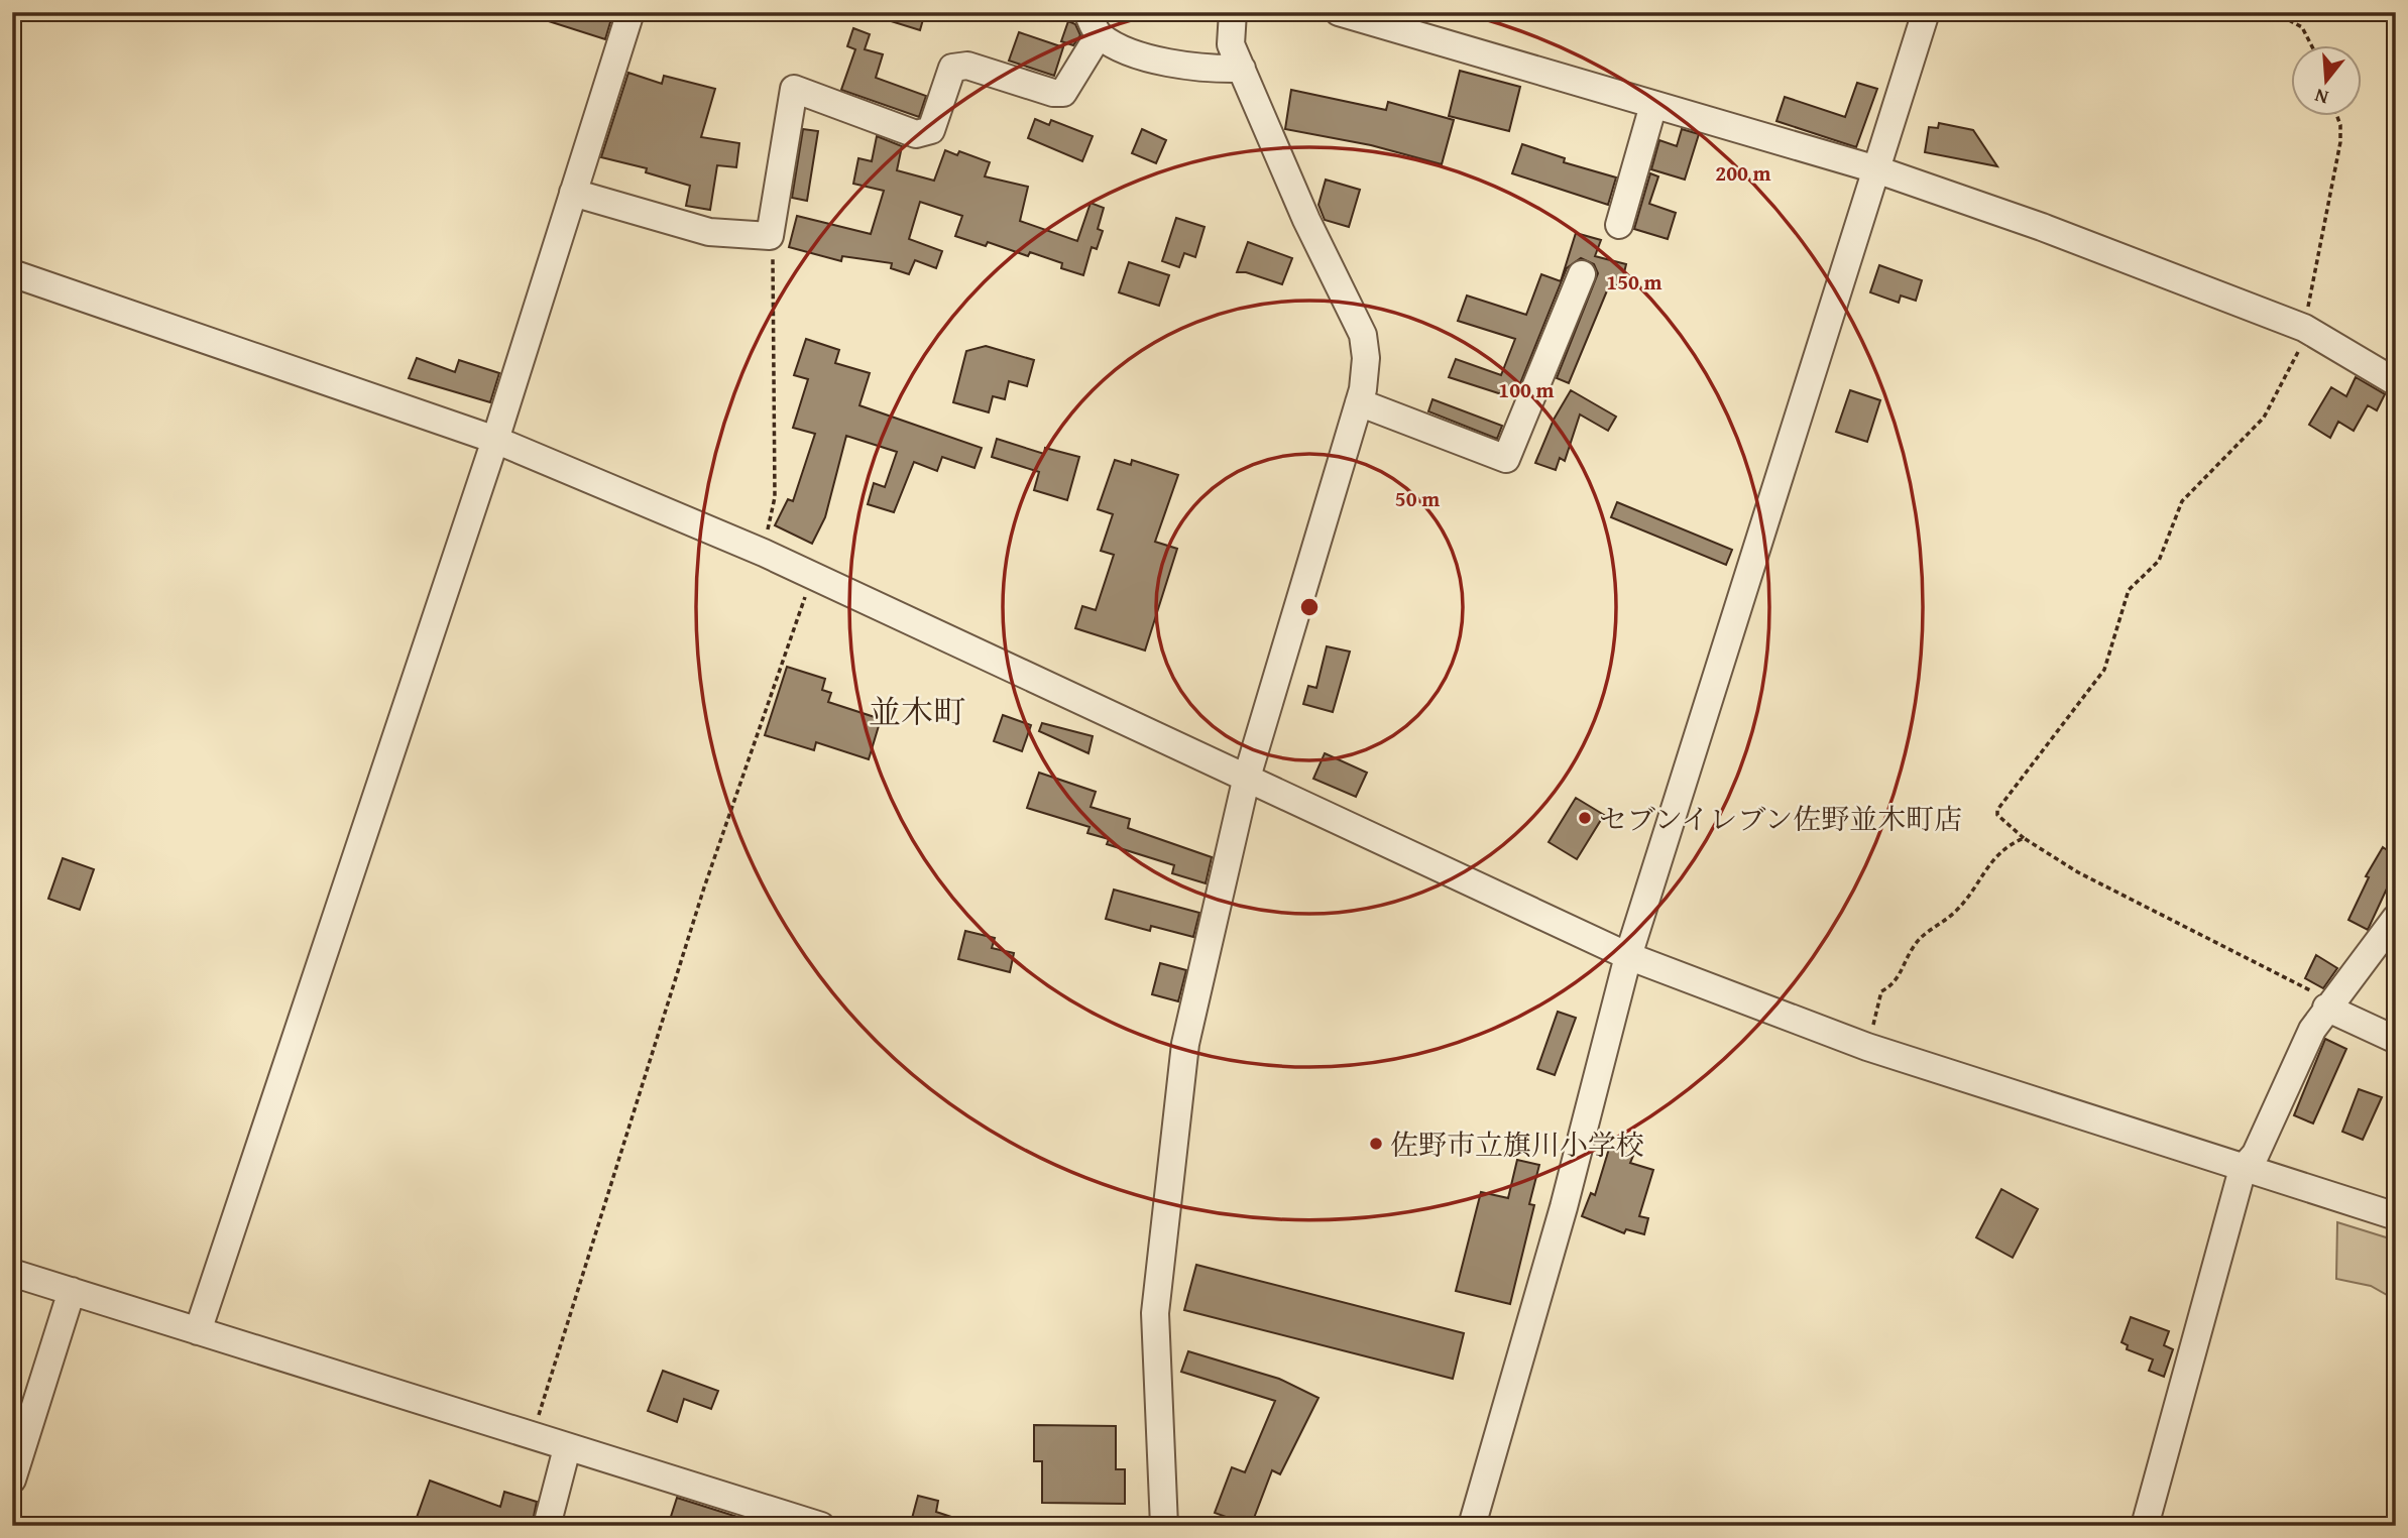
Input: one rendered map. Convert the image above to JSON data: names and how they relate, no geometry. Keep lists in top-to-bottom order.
{
  "districts": ["並木町"],
  "places": ["セブンイレブン佐野並木町店", "佐野市立旗川小学校"],
  "north": "bottom",
  "rings": [
    "200 m",
    "150 m",
    "100 m",
    "50 m"
  ]
}
